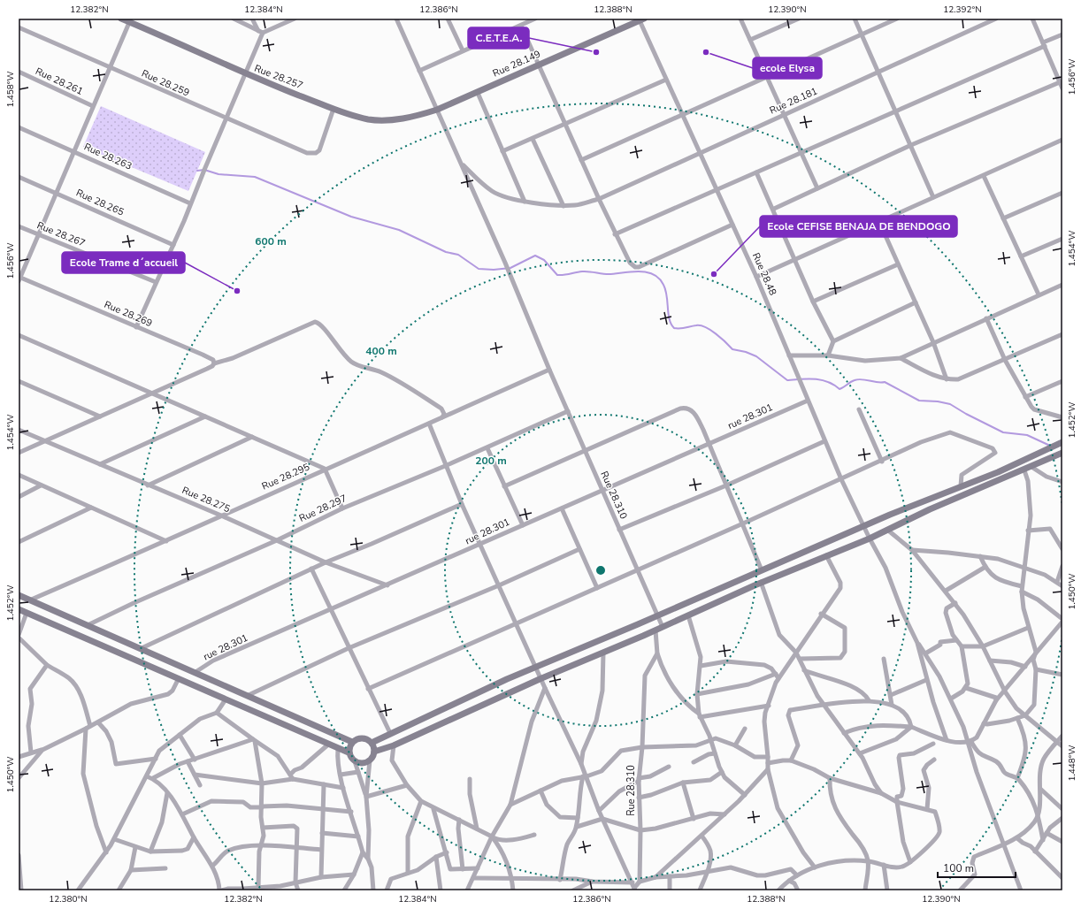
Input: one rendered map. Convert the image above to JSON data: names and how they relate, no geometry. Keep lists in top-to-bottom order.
{
  "streets": {
    "main road": ["Rue 28.149", "Rue 28.257"],
    "street": [
      "Rue 28.261",
      "Rue 28.259",
      "Rue 28.181",
      "Rue 28.263",
      "Rue 28.265",
      "Rue 28.267",
      "Rue 28.48",
      "Rue 28.269",
      "rue 28.301",
      "Rue 28.295",
      "Rue 28.310",
      "Rue 28.275",
      "Rue 28.297"
    ]
  },
  "crossings": [
    ["Rue 28.149", "Rue 28.257"],
    ["Rue 28.149", "Rue 28.48"],
    ["Rue 28.149", "Rue 28.310"],
    ["Rue 28.257", "Rue 28.259"],
    ["Rue 28.257", "Rue 28.310"],
    ["Rue 28.181", "Rue 28.48"],
    ["Rue 28.181", "Rue 28.310"],
    ["Rue 28.48", "rue 28.301"],
    ["rue 28.301", "Rue 28.310"],
    ["rue 28.301", "Rue 28.275"],
    ["Rue 28.295", "Rue 28.310"],
    ["Rue 28.295", "Rue 28.275"],
    ["Rue 28.310", "Rue 28.297"],
    ["Rue 28.275", "Rue 28.297"]
  ],
  "places": [
    "C.E.T.E.A.",
    "ecole Elysa",
    "Ecole CEFISE BENAJA DE BENDOGO",
    "Ecole Trame d´accueil"
  ],
  "scale_bar": "100 m",
  "coordinates": [
    "12.382°N",
    "12.384°N",
    "12.386°N",
    "12.388°N",
    "12.390°N",
    "12.392°N",
    "1.456°W",
    "1.458°W",
    "1.454°W",
    "1.452°W",
    "1.450°W",
    "1.448°W",
    "12.380°N"
  ],
  "rings": ["600 m", "400 m", "200 m"]
}
